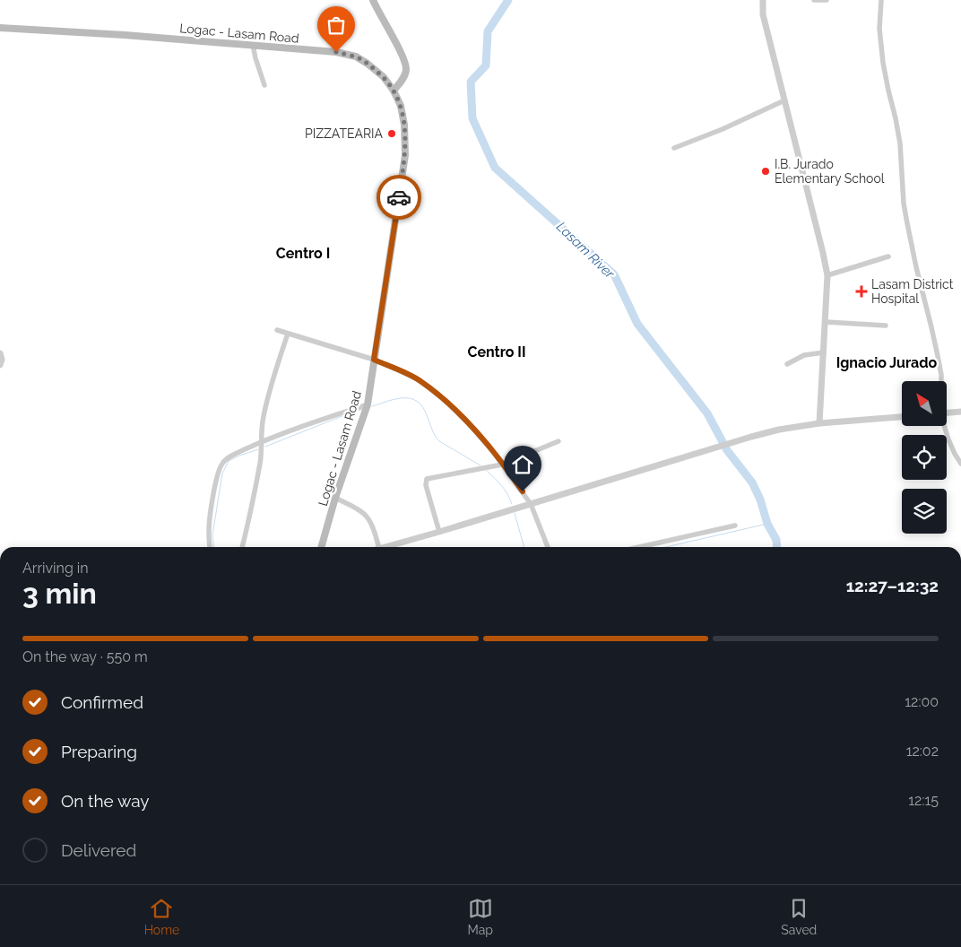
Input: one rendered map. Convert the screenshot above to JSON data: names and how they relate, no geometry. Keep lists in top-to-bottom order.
{
  "streets": {
    "main road": ["Logac - Lasam Road"]
  },
  "districts": ["Centro I", "Centro II", "Ignacio Jurado"],
  "water": ["Lasam River"],
  "places": {
    "other": ["PIZZATEARIA", "I.B. Jurado Elementary School"],
    "health": ["Lasam District Hospital"]
  },
  "north": "top left",
  "page": {
    "heading": ["3 min", "Arriving in", "12:27–12:32"],
    "bar": "On the way · 550 m",
    "list": [
      ["Confirmed", "12:00"],
      ["Preparing", "12:02"],
      ["On the way", "12:15"],
      "Delivered"
    ],
    "tabs": ["Home", "Map", "Saved"]
  }
}
